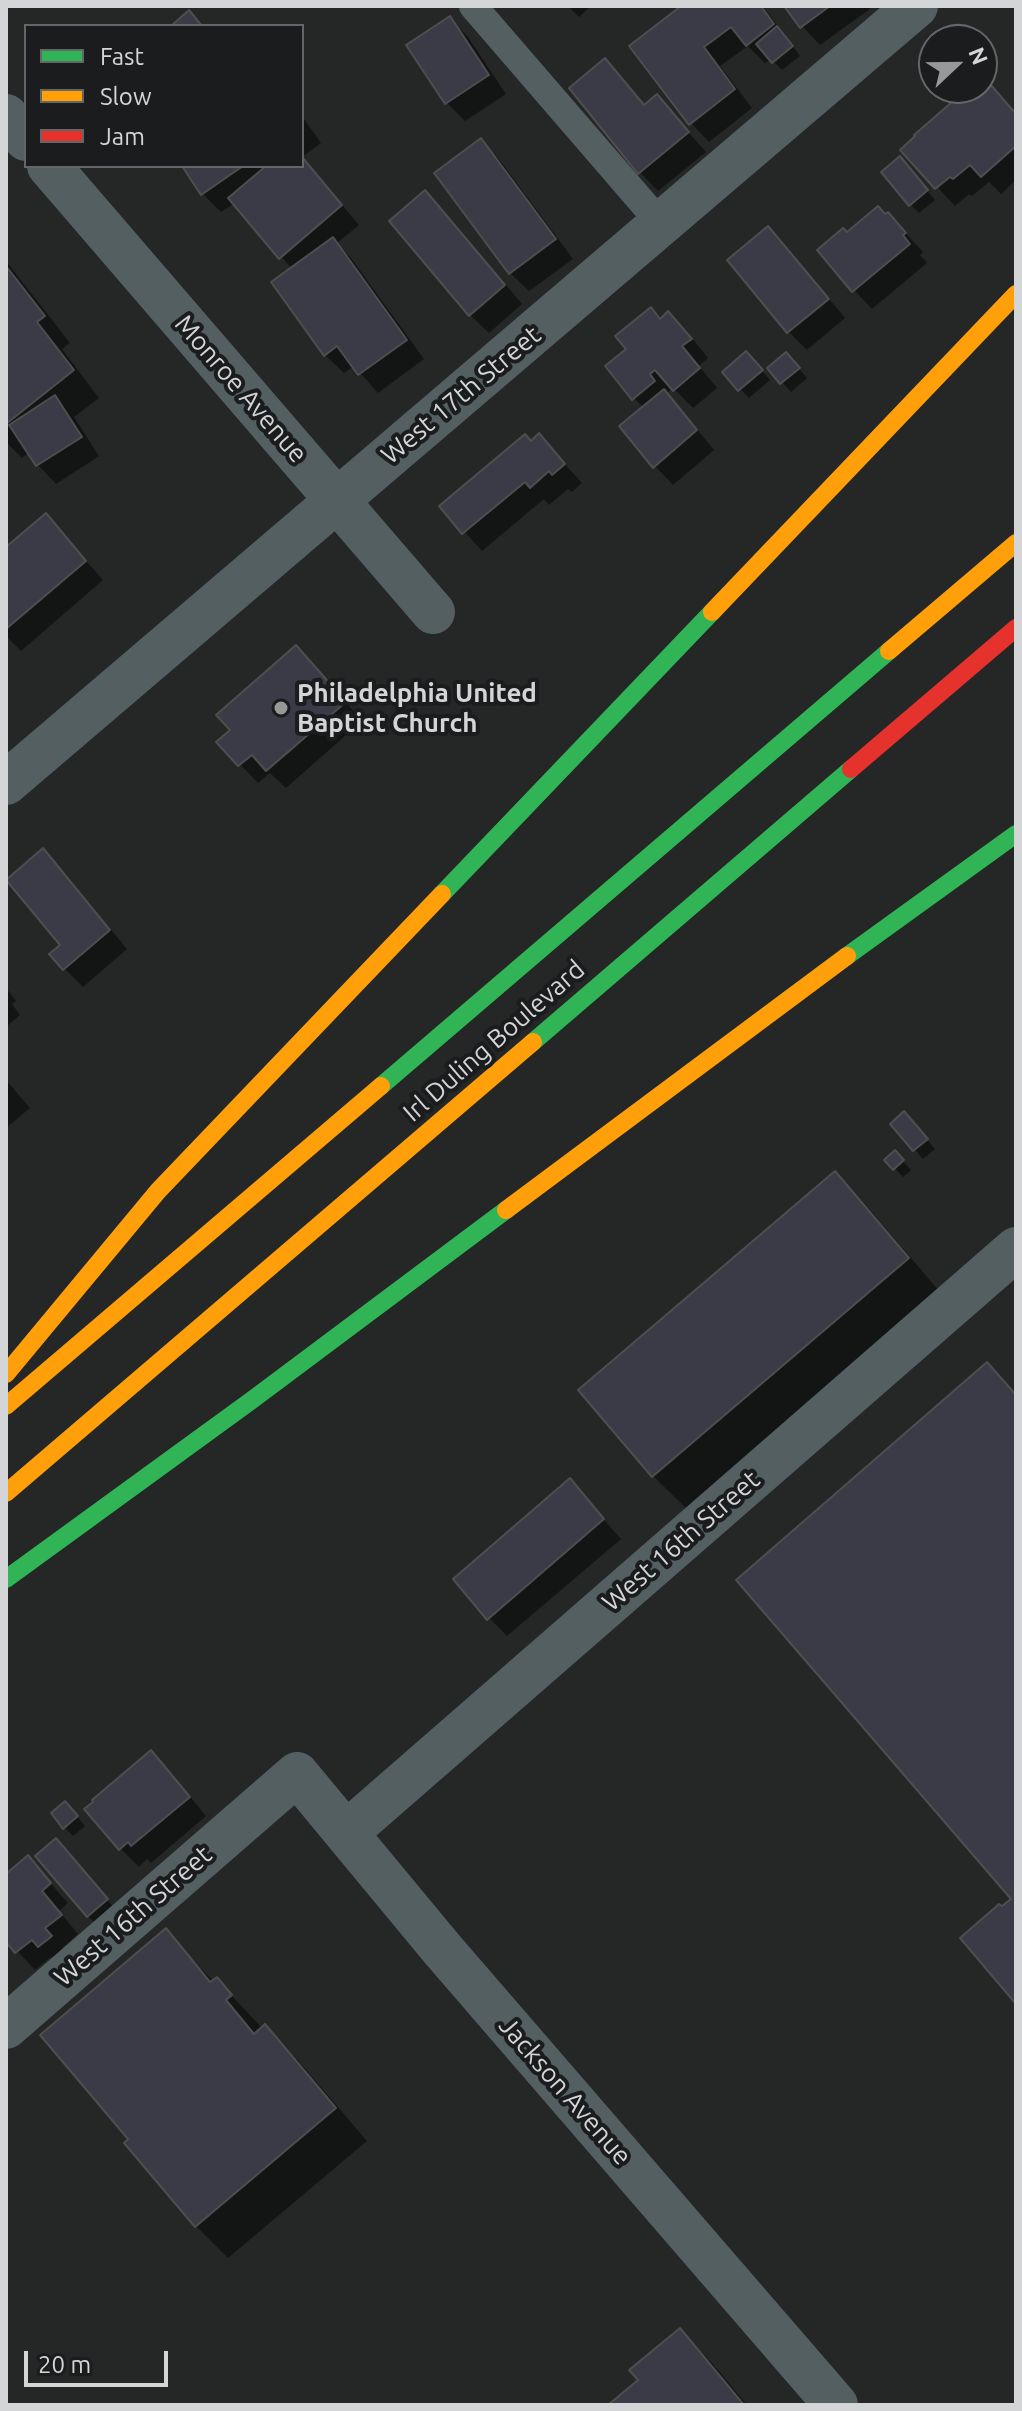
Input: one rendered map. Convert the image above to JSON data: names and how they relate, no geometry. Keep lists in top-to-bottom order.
{
  "streets": {
    "highway": ["Irl Duling Boulevard"],
    "street": [
      "Monroe Avenue",
      "West 17th Street",
      "West 16th Street",
      "Jackson Avenue"
    ]
  },
  "crossings": [
    ["Monroe Avenue", "West 17th Street"],
    ["West 16th Street", "Jackson Avenue"]
  ],
  "places": ["Philadelphia United Baptist Church"],
  "legend": ["Fast", "Slow", "Jam"],
  "scale_bar": "20 m",
  "north": "right"
}
